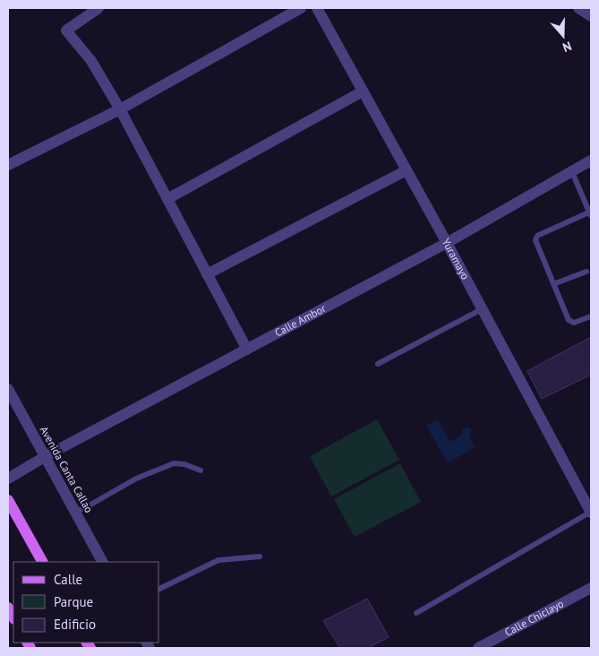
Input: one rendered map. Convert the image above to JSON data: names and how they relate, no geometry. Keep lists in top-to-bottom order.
{
  "streets": {
    "street": [
      "Yuramayo",
      "Calle Ambor",
      "Avenida Canta Callao",
      "Calle Chiclayo"
    ]
  },
  "crossings": [
    ["Yuramayo", "Calle Ambor"],
    ["Calle Ambor", "Avenida Canta Callao"]
  ],
  "legend": ["Calle", "Parque", "Edificio"],
  "north": "bottom"
}
